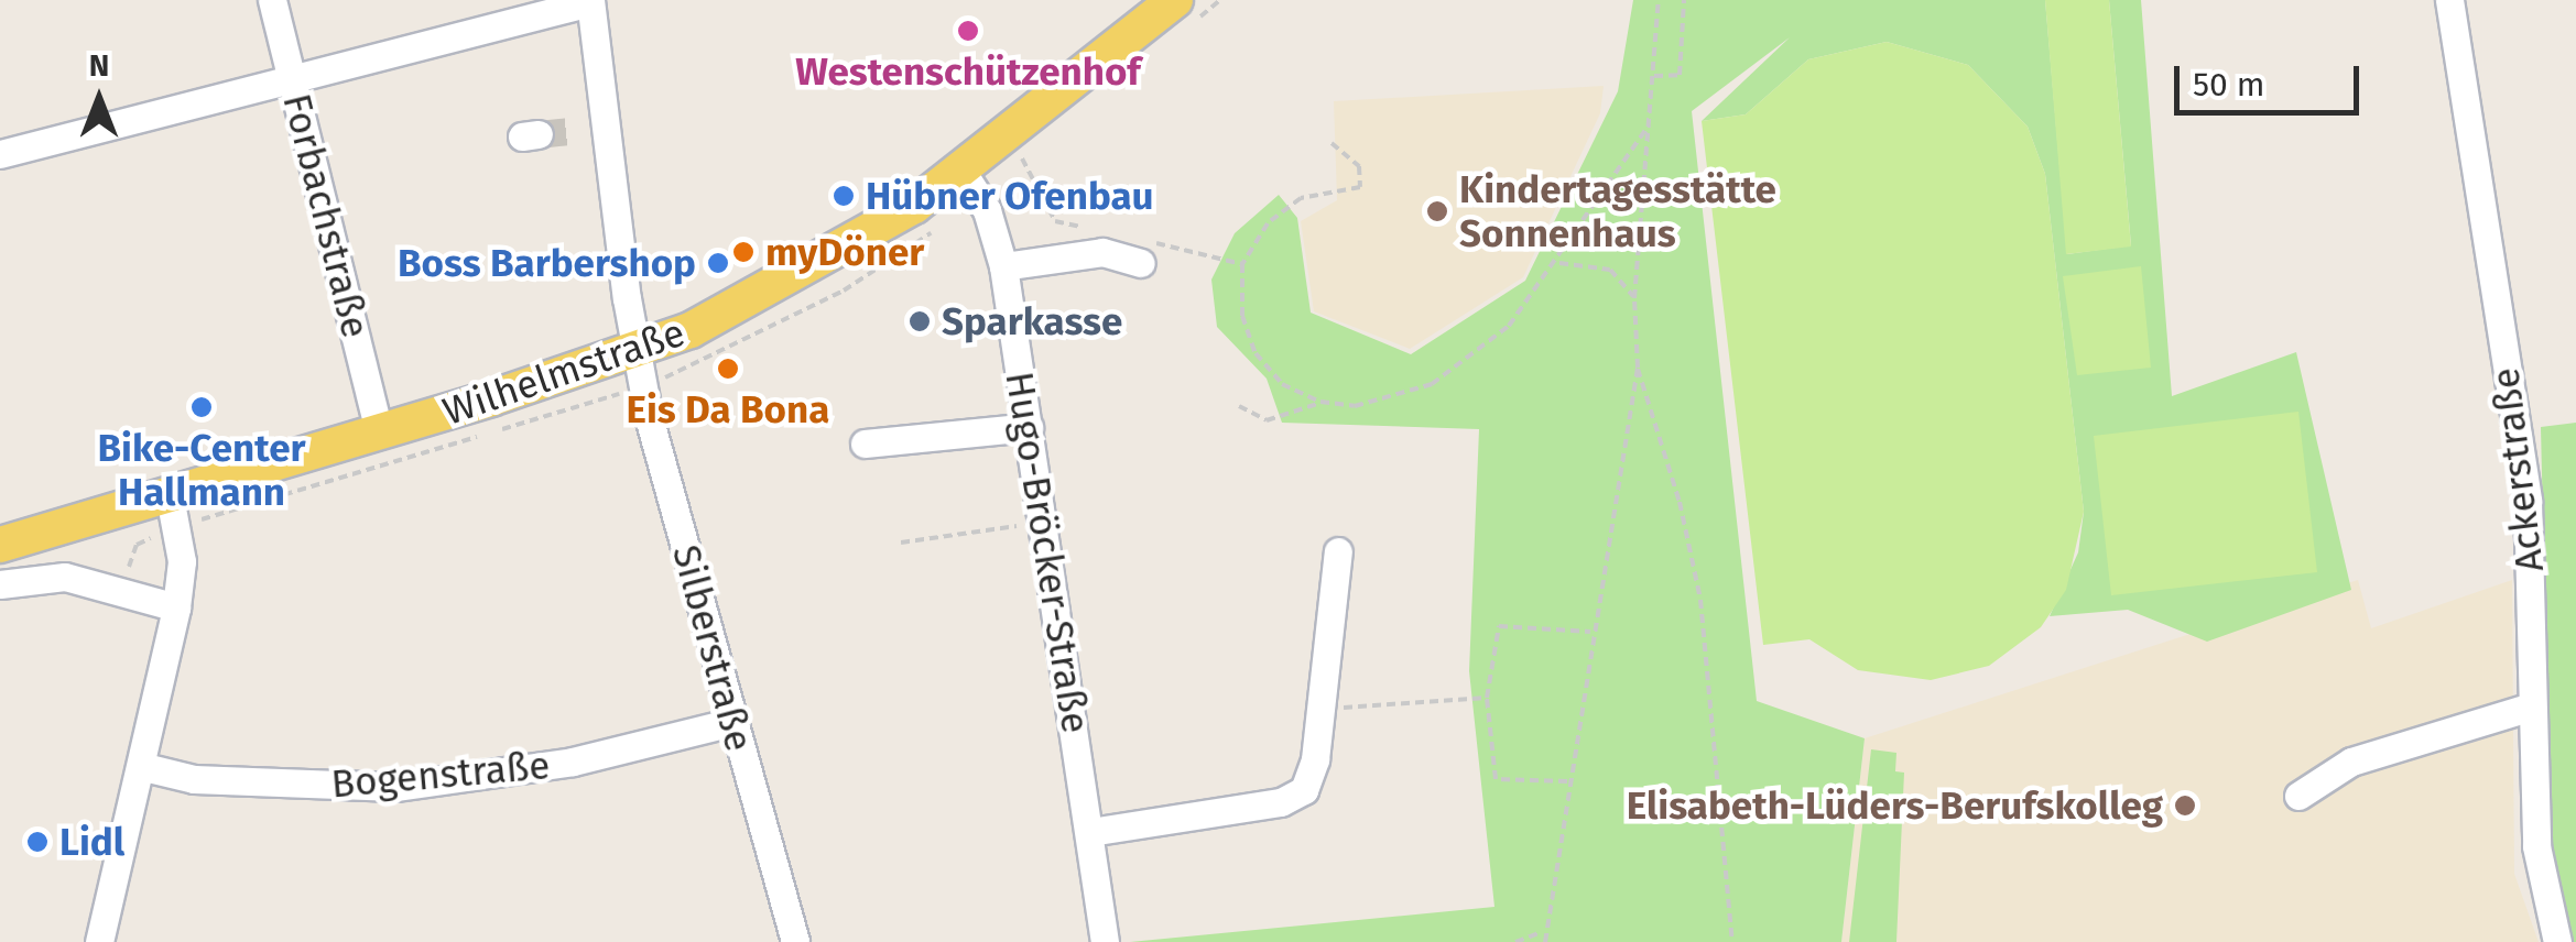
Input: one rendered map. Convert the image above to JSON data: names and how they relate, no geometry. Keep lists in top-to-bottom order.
{
  "streets": {
    "main road": ["Wilhelmstraße"],
    "street": [
      "Forbachstraße",
      "Ackerstraße",
      "Hugo-Bröcker-Straße",
      "Silberstraße",
      "Bogenstraße"
    ]
  },
  "crossings": [
    ["Forbachstraße", "Wilhelmstraße"],
    ["Wilhelmstraße", "Hugo-Bröcker-Straße"],
    ["Wilhelmstraße", "Silberstraße"],
    ["Silberstraße", "Bogenstraße"]
  ],
  "places": [
    "Westenschützenhof",
    "Hübner Ofenbau",
    "Kindertagesstätte Sonnenhaus",
    "myDöner",
    "Boss Barbershop",
    "Sparkasse",
    "Eis Da Bona",
    "Bike-Center Hallmann",
    "Elisabeth-Lüders-Berufskolleg",
    "Lidl"
  ],
  "scale_bar": "50 m",
  "north": "top"
}
